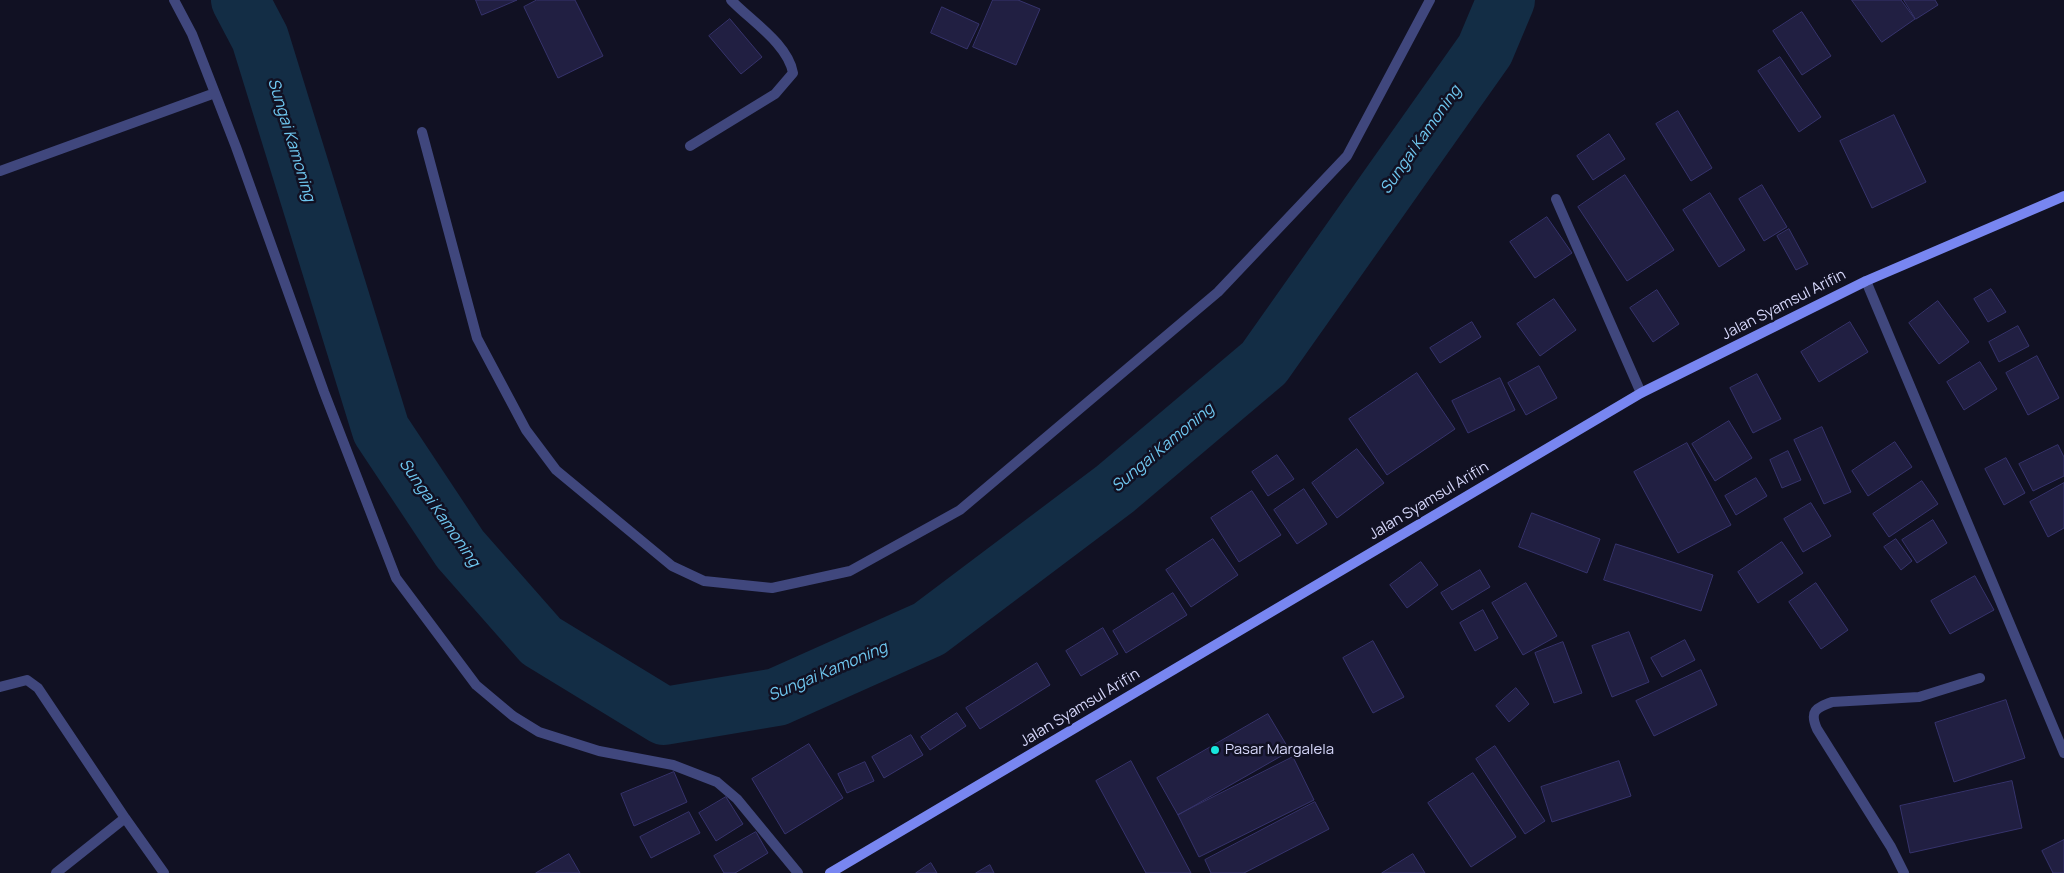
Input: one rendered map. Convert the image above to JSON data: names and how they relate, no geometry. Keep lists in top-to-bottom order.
{
  "streets": {
    "main road": ["Jalan Syamsul Arifin"]
  },
  "water": ["Sungai Kamoning"],
  "places": ["Pasar Margalela"]
}
